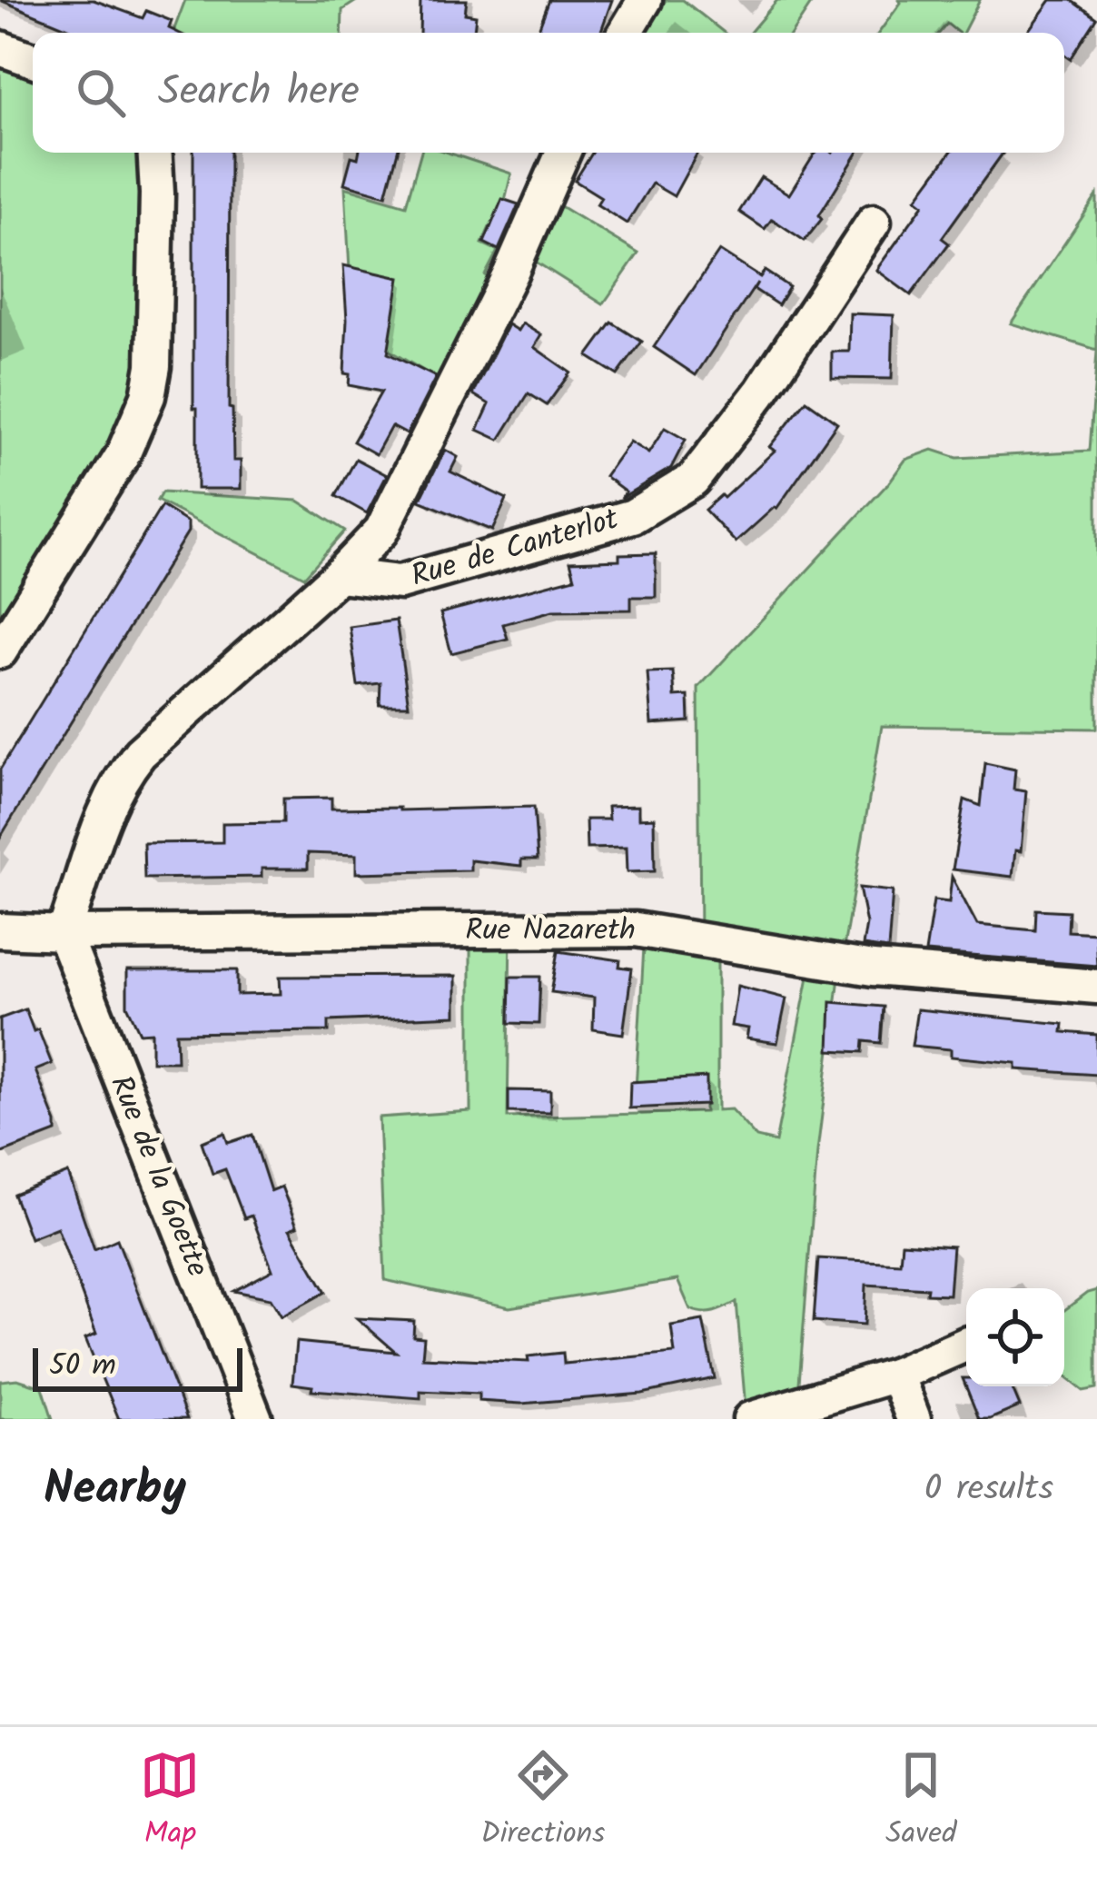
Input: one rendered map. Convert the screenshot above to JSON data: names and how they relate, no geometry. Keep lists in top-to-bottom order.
{
  "streets": {
    "street": ["Rue de Canterlot", "Rue Nazareth", "Rue de la Goette"]
  },
  "crossings": [
    ["Rue de Canterlot", "Rue Nazareth"],
    ["Rue de Canterlot", "Rue de la Goette"],
    ["Rue Nazareth", "Rue de la Goette"]
  ],
  "scale_bar": "50 m",
  "page": {
    "search": "Search here",
    "scale": "50 m",
    "heading": ["Nearby", "0 results"],
    "nav": ["Map", "Directions", "Saved"]
  }
}
